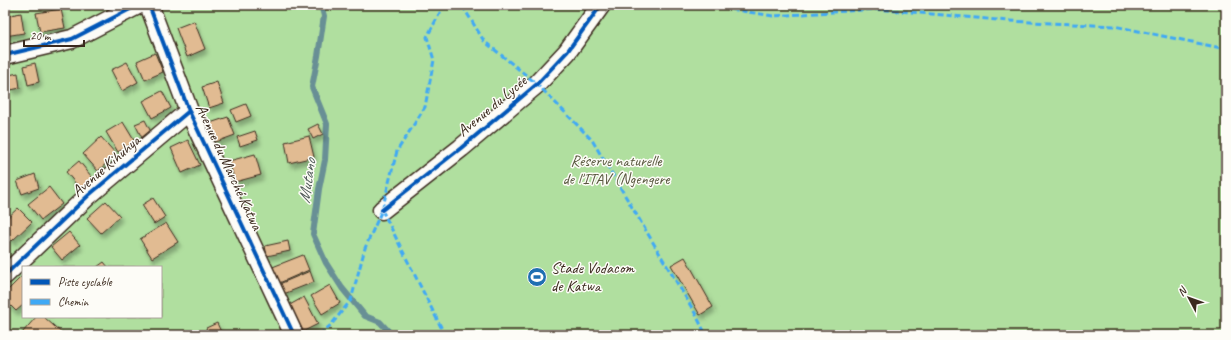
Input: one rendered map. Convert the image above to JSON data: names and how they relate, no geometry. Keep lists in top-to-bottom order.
{
  "streets": {
    "street": ["Avenue du Lycée", "Avenue Kihuhya", "Avenue du Marché Katwa"]
  },
  "crossings": [
    ["Avenue Kihuhya", "Avenue du Marché Katwa"]
  ],
  "water": ["Mutano"],
  "parks": ["Réserve naturelle de l'ITAV (Ngengere"],
  "places": {
    "sports": ["Stade Vodacom de Katwa"]
  },
  "legend": ["Piste cyclable", "Chemin"],
  "scale_bar": "20 m",
  "north": "top left"
}
